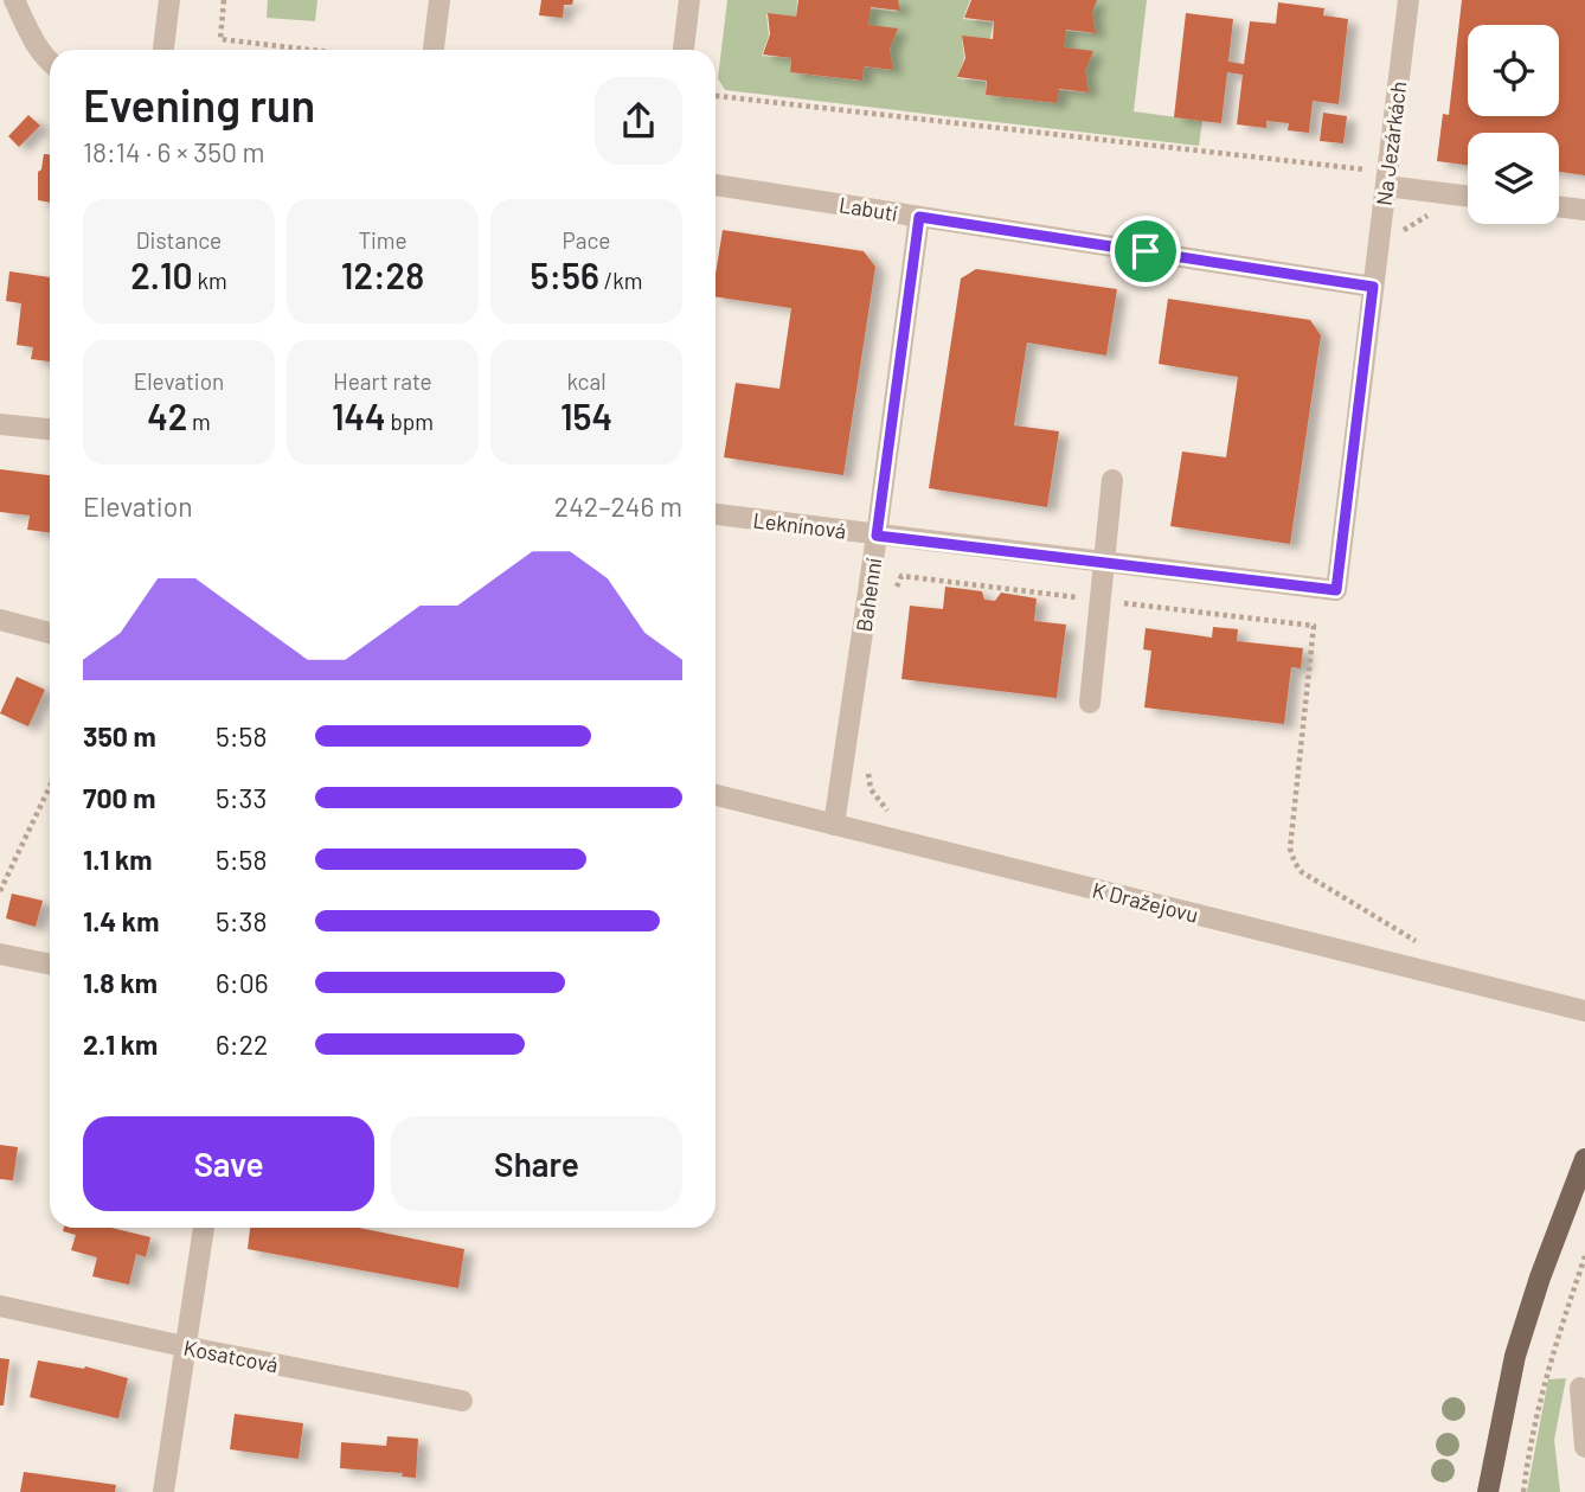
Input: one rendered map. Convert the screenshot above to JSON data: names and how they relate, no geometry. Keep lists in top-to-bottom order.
{
  "streets": {
    "street": [
      "Na Jezárkách",
      "Labutí",
      "Leknínová",
      "Bahenní",
      "K Dražejovu",
      "Kosatcová"
    ]
  },
  "crossings": [
    ["Na Jezárkách", "Labutí"],
    ["Na Jezárkách", "Leknínová"],
    ["Labutí", "Bahenní"],
    ["Leknínová", "Bahenní"],
    ["Bahenní", "K Dražejovu"]
  ],
  "page": {
    "heading": ["Evening run", "18:14 · 6 × 350 m"],
    "stats": [
      ["Distance", "2.10 km"],
      ["Time", "12:28"],
      ["Pace", "5:56 /km"],
      ["Elevation", "42 m"],
      ["Heart rate", "144 bpm"],
      ["kcal", "154"]
    ],
    "chart": ["Elevation", "242–246 m"],
    "list": [
      {
        "name": "350 m",
        "note": "5:58"
      },
      {
        "name": "700 m",
        "note": "5:33"
      },
      {
        "name": "1.1 km",
        "note": "5:58"
      },
      {
        "name": "1.4 km",
        "note": "5:38"
      },
      {
        "name": "1.8 km",
        "note": "6:06"
      },
      {
        "name": "2.1 km",
        "note": "6:22"
      }
    ],
    "buttons": ["Save", "Share"]
  }
}
